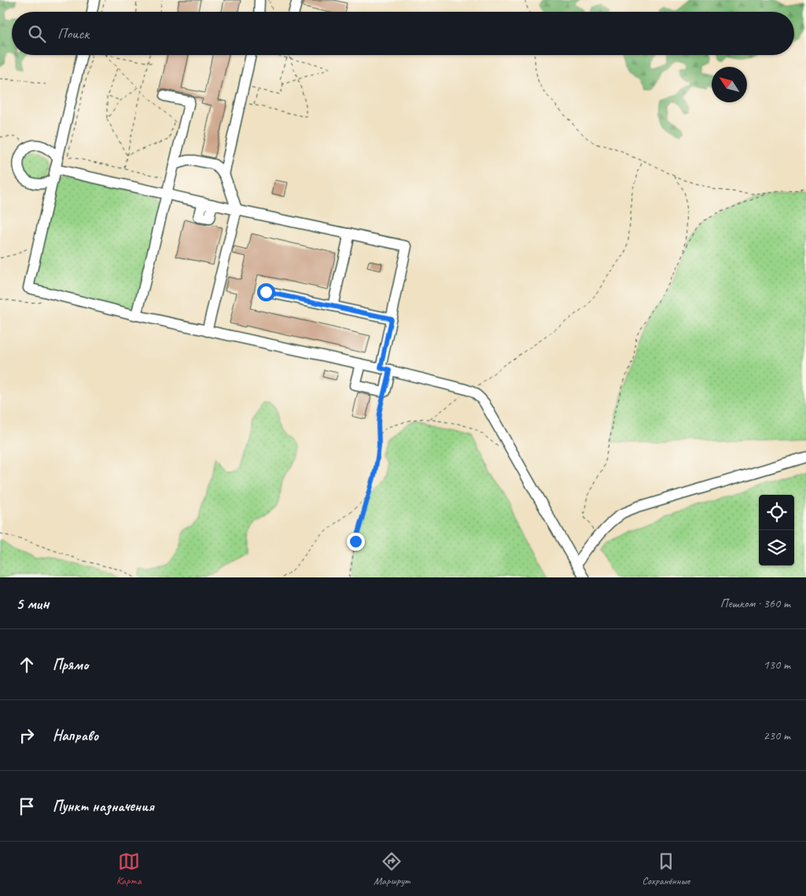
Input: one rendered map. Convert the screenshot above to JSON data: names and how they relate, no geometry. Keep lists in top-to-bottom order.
{
  "north": "top left",
  "page": {
    "search": "Поиск",
    "heading": ["5 мин", "Пешком · 360 m"],
    "list": [
      ["Прямо", "130 m"],
      ["Направо", "230 m"],
      "Пункт назначения"
    ],
    "nav": ["Карта", "Маршрут", "Сохранённые"]
  }
}
